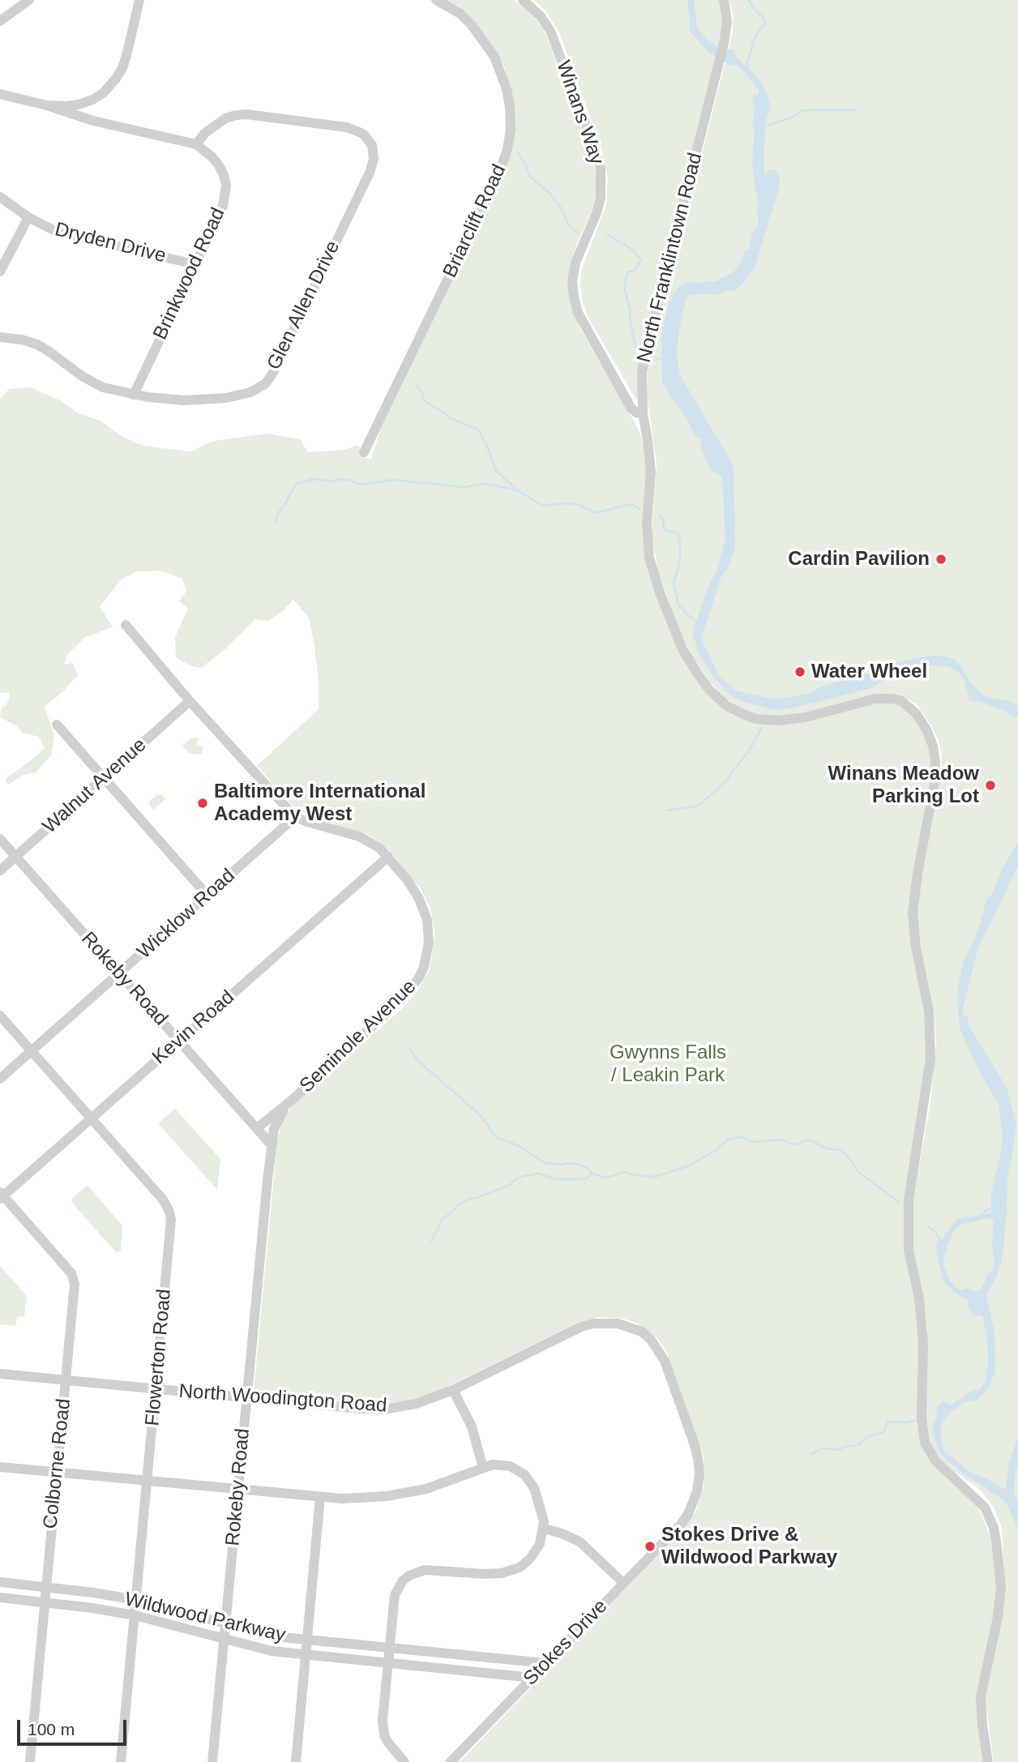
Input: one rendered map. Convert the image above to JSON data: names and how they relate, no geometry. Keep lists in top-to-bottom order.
{
  "streets": {
    "street": [
      "Winans Way",
      "Briarclift Road",
      "Dryden Drive",
      "North Franklintown Road",
      "Brinkwood Road",
      "Glen Allen Drive",
      "Walnut Avenue",
      "Wicklow Road",
      "Rokeby Road",
      "Kevin Road",
      "Seminole Avenue",
      "Flowerton Road",
      "North Woodington Road",
      "Colborne Road",
      "Wildwood Parkway",
      "Stokes Drive"
    ]
  },
  "crossings": [
    ["Winans Way", "North Franklintown Road"],
    ["Dryden Drive", "Brinkwood Road"],
    ["Brinkwood Road", "Glen Allen Drive"],
    ["Walnut Avenue", "Rokeby Road"],
    ["Walnut Avenue", "Seminole Avenue"],
    ["Wicklow Road", "Rokeby Road"],
    ["Wicklow Road", "Seminole Avenue"],
    ["Wicklow Road", "Flowerton Road"],
    ["Rokeby Road", "Kevin Road"],
    ["Rokeby Road", "Seminole Avenue"],
    ["Rokeby Road", "North Woodington Road"],
    ["Rokeby Road", "Wildwood Parkway"],
    ["Kevin Road", "Seminole Avenue"],
    ["Kevin Road", "Flowerton Road"],
    ["Kevin Road", "Colborne Road"],
    ["Flowerton Road", "North Woodington Road"],
    ["Flowerton Road", "Wildwood Parkway"],
    ["North Woodington Road", "Colborne Road"],
    ["North Woodington Road", "Stokes Drive"],
    ["Colborne Road", "Wildwood Parkway"],
    ["Wildwood Parkway", "Stokes Drive"]
  ],
  "parks": ["Gwynns Falls / Leakin Park"],
  "places": [
    "Cardin Pavilion",
    "Water Wheel",
    "Winans Meadow Parking Lot",
    "Baltimore International Academy West",
    "Stokes Drive & Wildwood Parkway"
  ],
  "scale_bar": "100 m"
}
